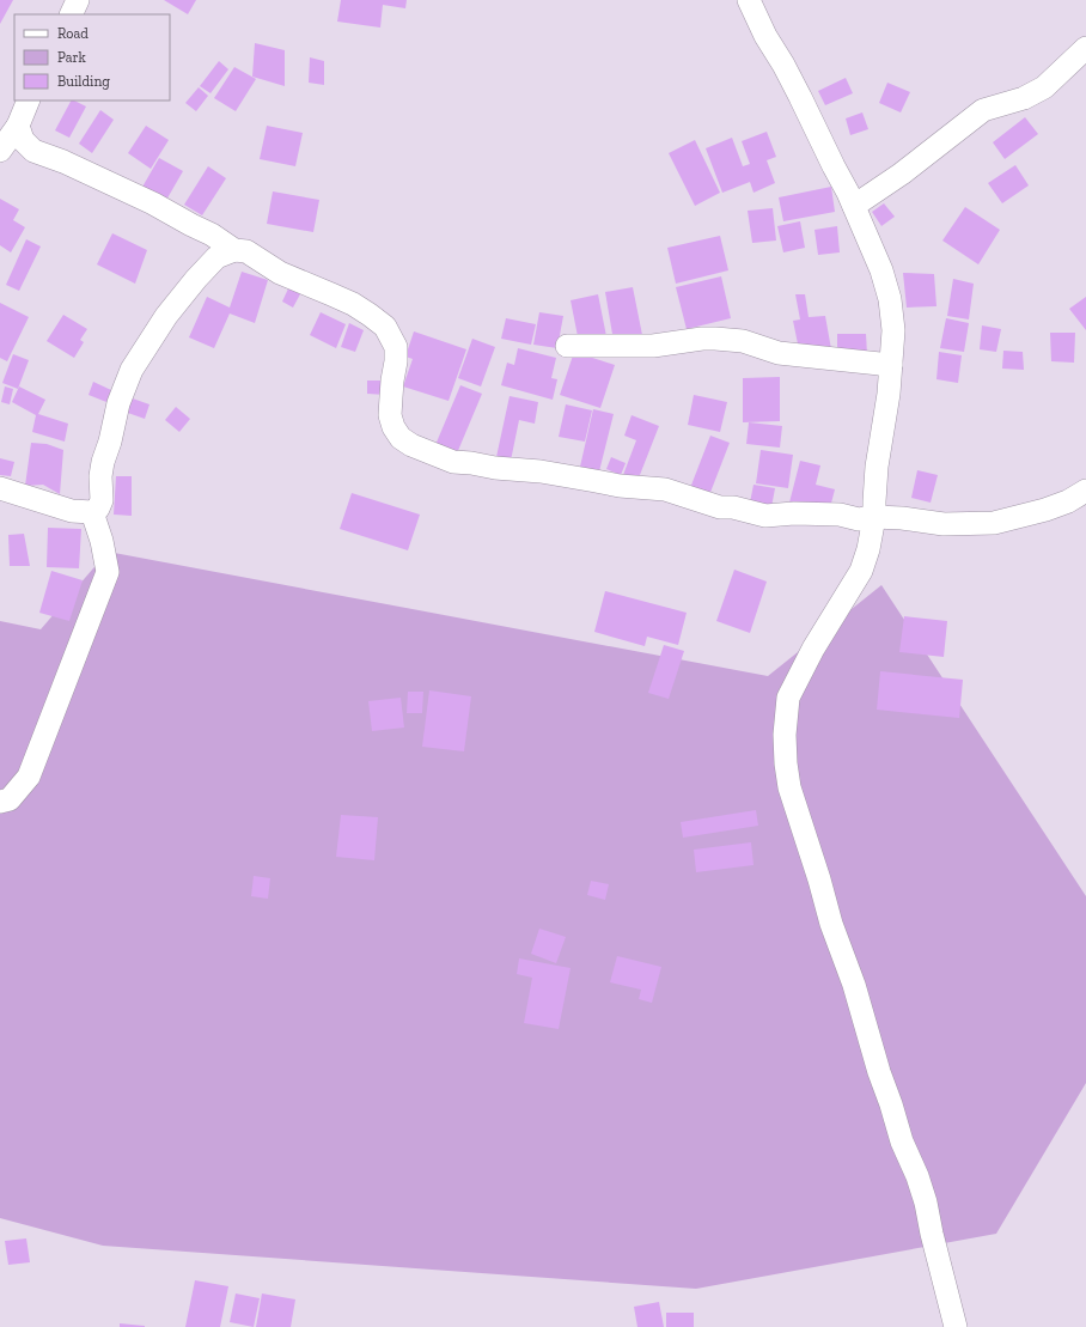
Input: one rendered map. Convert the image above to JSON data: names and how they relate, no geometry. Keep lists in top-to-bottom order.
{
  "legend": ["Road", "Park", "Building"]
}
